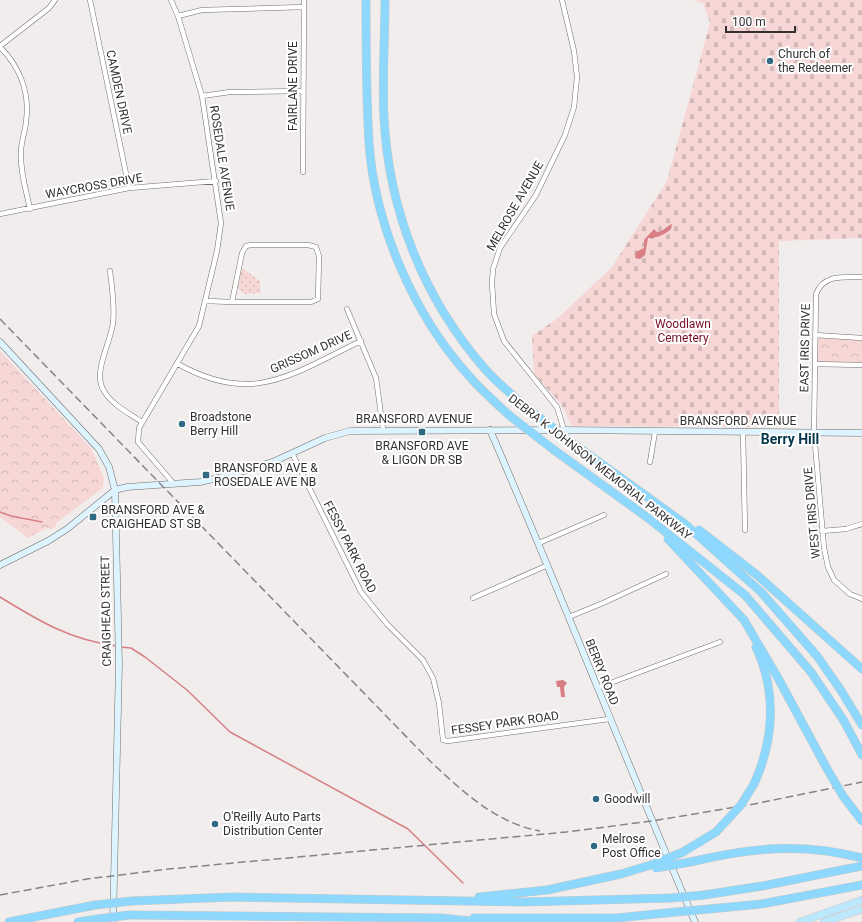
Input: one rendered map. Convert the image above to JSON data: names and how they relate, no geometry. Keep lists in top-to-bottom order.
{
  "streets": {
    "highway": ["DEBRA K JOHNSON MEMORIAL PARKWAY"],
    "street": [
      "FAIRLANE DRIVE",
      "CAMDEN DRIVE",
      "ROSEDALE AVENUE",
      "WAYCROSS DRIVE",
      "MELROSE AVENUE",
      "EAST IRIS DRIVE",
      "GRISSOM DRIVE",
      "BRANSFORD AVENUE",
      "WEST IRIS DRIVE",
      "FESSY PARK ROAD",
      "CRAIGHEAD STREET",
      "BERRY ROAD",
      "FESSEY PARK ROAD"
    ]
  },
  "crossings": [
    ["CAMDEN DRIVE", "WAYCROSS DRIVE"],
    ["ROSEDALE AVENUE", "WAYCROSS DRIVE"],
    ["ROSEDALE AVENUE", "GRISSOM DRIVE"],
    ["ROSEDALE AVENUE", "BRANSFORD AVENUE"],
    ["MELROSE AVENUE", "BRANSFORD AVENUE"],
    ["EAST IRIS DRIVE", "BRANSFORD AVENUE"],
    ["EAST IRIS DRIVE", "WEST IRIS DRIVE"],
    ["BRANSFORD AVENUE", "WEST IRIS DRIVE"],
    ["BRANSFORD AVENUE", "FESSY PARK ROAD"],
    ["BRANSFORD AVENUE", "CRAIGHEAD STREET"],
    ["BRANSFORD AVENUE", "BERRY ROAD"],
    ["FESSY PARK ROAD", "FESSEY PARK ROAD"],
    ["BERRY ROAD", "FESSEY PARK ROAD"]
  ],
  "districts": ["Berry Hill"],
  "parks": ["Woodlawn Cemetery"],
  "places": {
    "other": [
      "Church of the Redeemer",
      "Broadstone Berry Hill",
      "Goodwill",
      "O'Reilly Auto Parts Distribution Center",
      "Melrose Post Office"
    ],
    "transit": ["BRANSFORD AVE & LIGON DR SB", "BRANSFORD AVE & ROSEDALE AVE NB", "BRANSFORD AVE & CRAIGHEAD ST SB"]
  },
  "scale_bar": "100 m"
}
